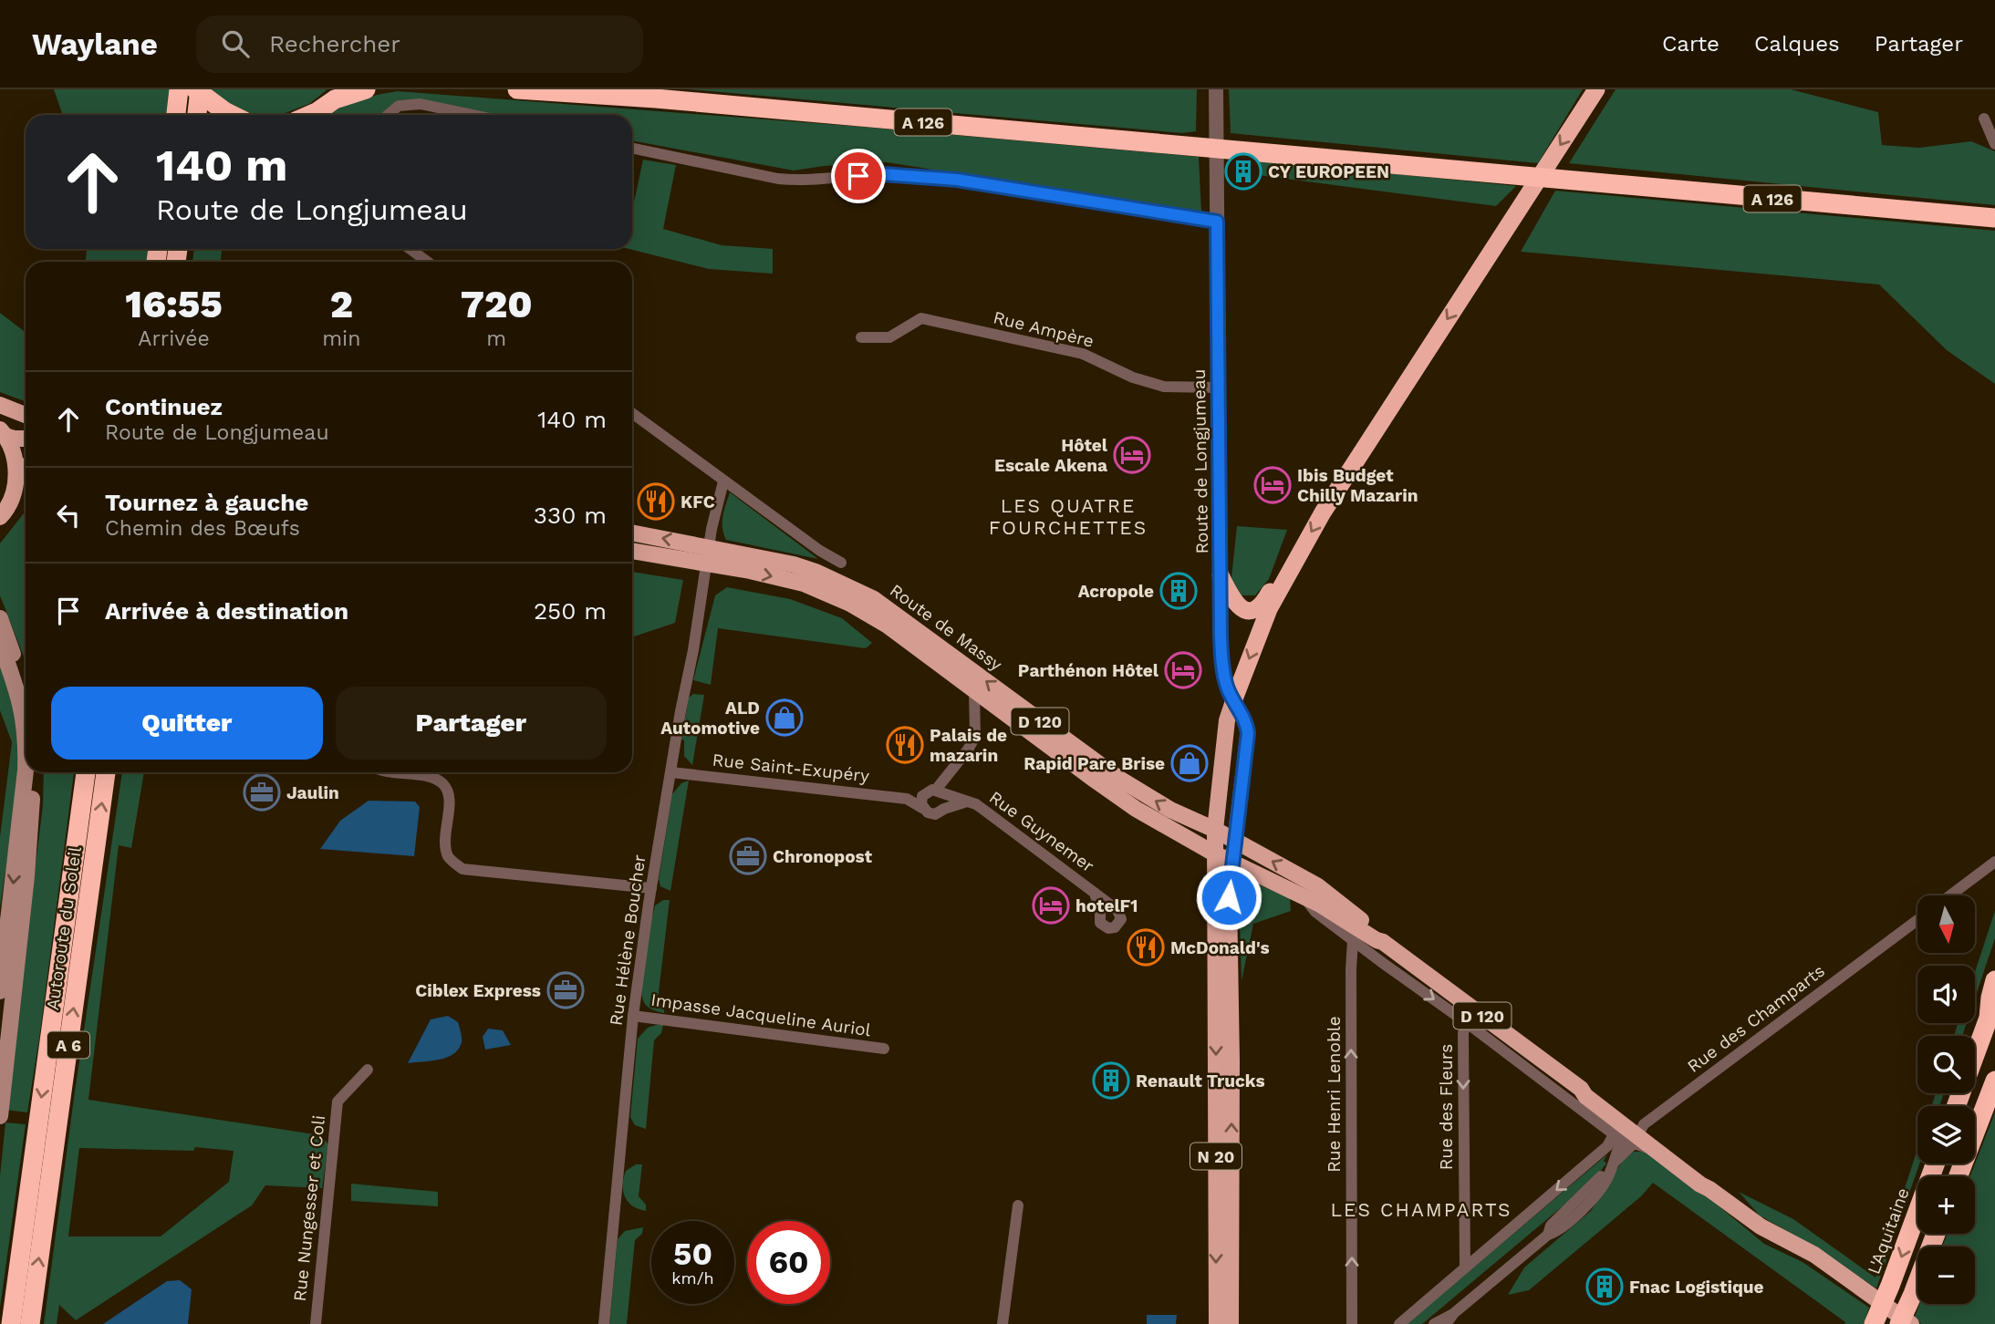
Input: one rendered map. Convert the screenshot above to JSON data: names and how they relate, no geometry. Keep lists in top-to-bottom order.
{
  "streets": {
    "highway": [
      "A 126",
      "Autoroute du Soleil",
      "A 6",
      "N 20",
      "L'Aquitaine"
    ],
    "main road": ["Route de Massy", "D 120"],
    "street": [
      "Rue Ampère",
      "Route de Longjumeau",
      "Rue Saint-Exupéry",
      "Rue Guynemer",
      "Rue Hélène Boucher",
      "Impasse Jacqueline Auriol",
      "Rue des Champarts",
      "Rue Henri Lenoble",
      "Rue des Fleurs",
      "Rue Nungesser et Coli"
    ]
  },
  "crossings": [
    ["Rue Ampère", "Route de Longjumeau"],
    ["Route de Longjumeau", "N 20"],
    ["Route de Massy", "D 120"],
    ["Route de Massy", "Rue Hélène Boucher"],
    ["Route de Massy", "Rue des Champarts"],
    ["Route de Massy", "Rue Henri Lenoble"],
    ["Route de Massy", "Rue des Fleurs"],
    ["Route de Massy", "N 20"],
    ["D 120", "Rue des Champarts"],
    ["Rue Saint-Exupéry", "Rue Guynemer"],
    ["Rue Saint-Exupéry", "Rue Hélène Boucher"],
    ["Rue Hélène Boucher", "Impasse Jacqueline Auriol"]
  ],
  "one_way": ["Rue Henri Lenoble", "Rue des Fleurs"],
  "districts": ["LES QUATRE FOURCHETTES", "LES CHAMPARTS"],
  "places": {
    "building": [
      "CY EUROPEEN",
      "Acropole",
      "Renault Trucks",
      "Fnac Logistique"
    ],
    "hotel": [
      "Hôtel Escale Akena",
      "Ibis Budget Chilly Mazarin",
      "Parthénon Hôtel",
      "hotelF1"
    ],
    "restaurant": ["KFC", "Palais de mazarin", "McDonald's"],
    "shop": ["ALD Automotive", "Rapid Pare Brise"],
    "office": ["Jaulin", "Chronopost", "Ciblex Express"]
  },
  "north": "bottom",
  "page": {
    "header": "Waylane",
    "search": "Rechercher",
    "nav": ["Carte", "Calques", "Partager"],
    "turn": ["140 m", "Route de Longjumeau"],
    "eta": [
      "16:55",
      "Arrivée",
      "2",
      "min",
      "720",
      "m"
    ],
    "list": [
      {
        "name": "Continuez",
        "note": "Route de Longjumeau",
        "value": "140 m"
      },
      {
        "name": "Tournez à gauche",
        "note": "Chemin des Bœufs",
        "value": "330 m"
      },
      {
        "name": "Arrivée à destination",
        "value": "250 m"
      }
    ],
    "buttons": ["Quitter", "Partager"],
    "map_buttons": ["+", "−"],
    "speed": "50 km/h",
    "limit": "60"
  }
}
